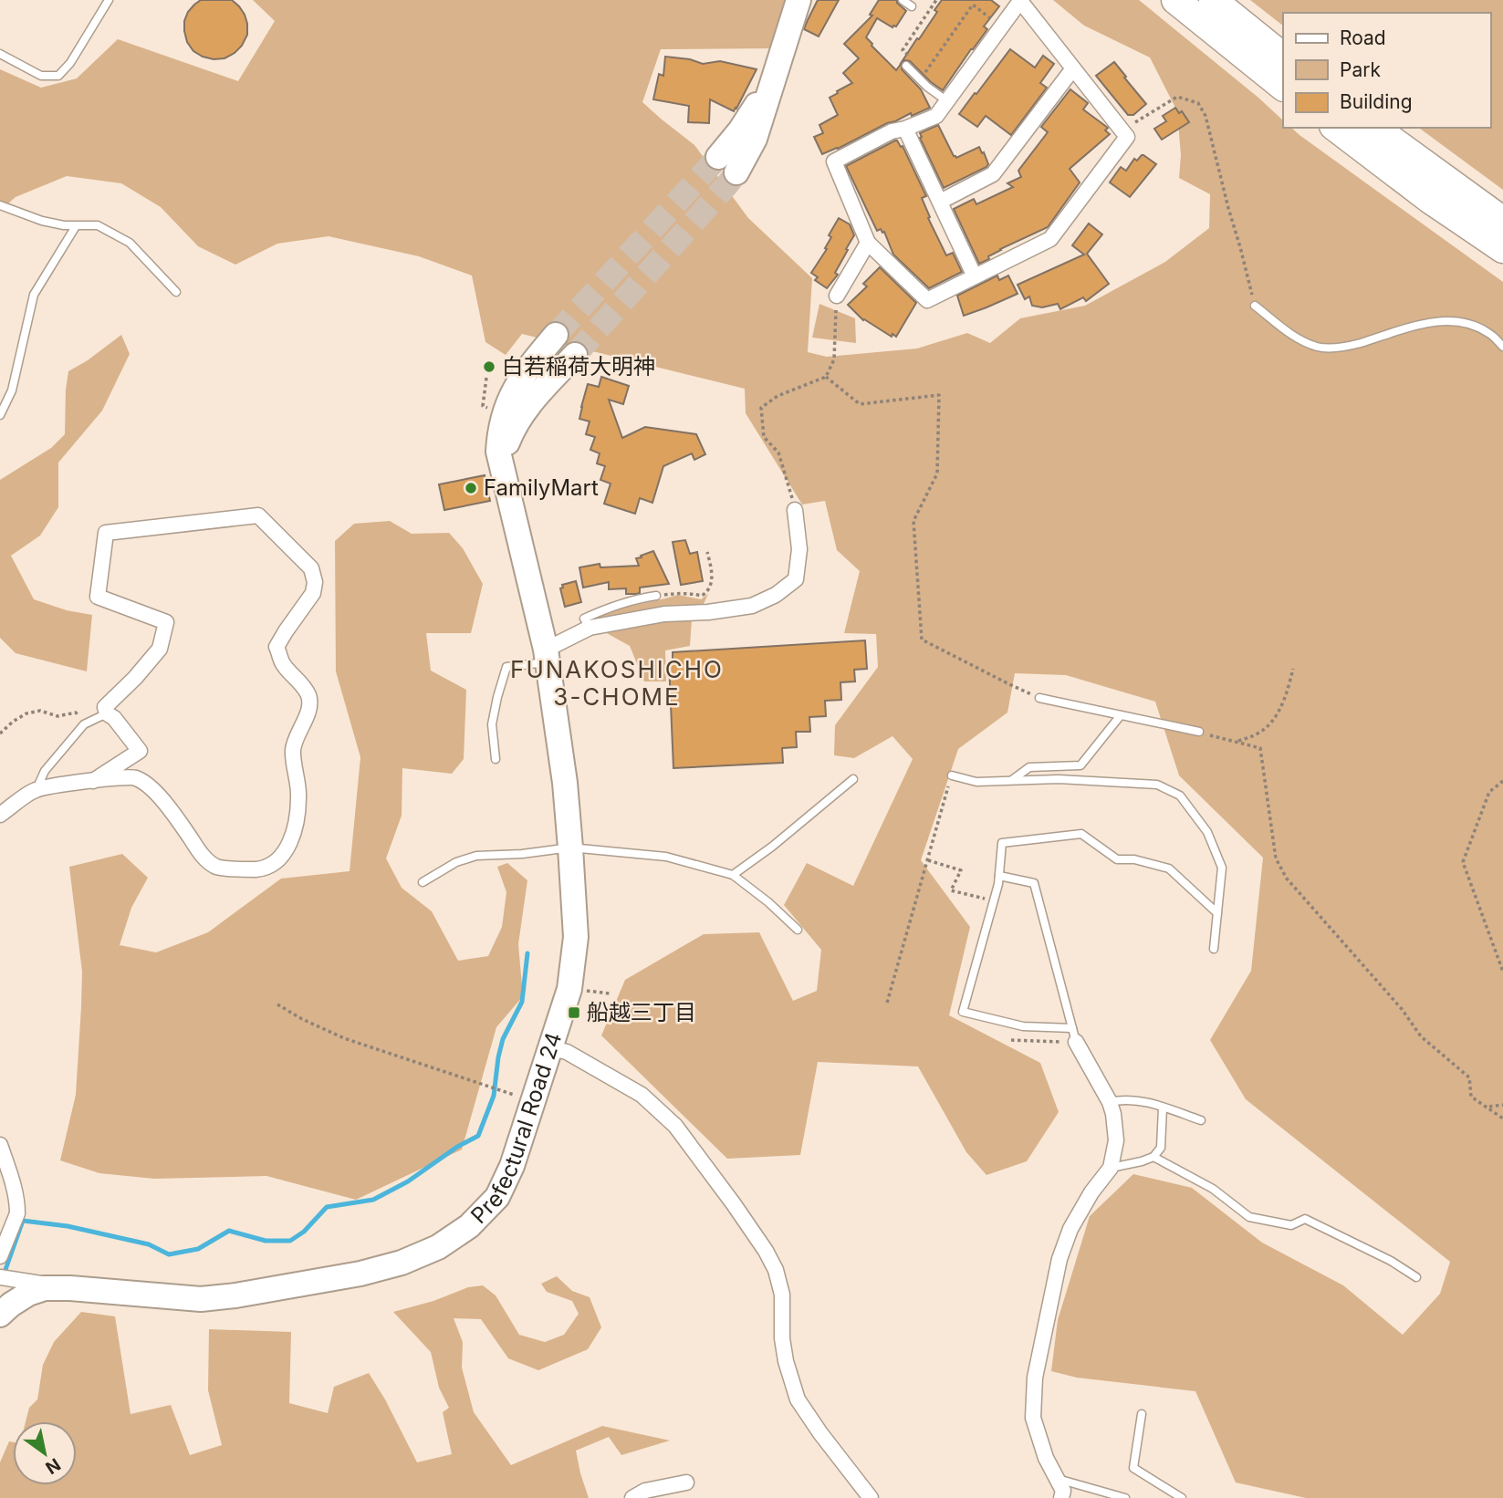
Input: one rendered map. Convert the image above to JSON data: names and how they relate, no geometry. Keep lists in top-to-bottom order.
{
  "streets": {
    "main road": ["Prefectural Road 24"]
  },
  "districts": ["FUNAKOSHICHO 3-CHOME"],
  "places": {
    "other": ["白若稲荷大明神", "FamilyMart"],
    "transit": ["船越三丁目"]
  },
  "legend": ["Road", "Park", "Building"],
  "north": "bottom right"
}
